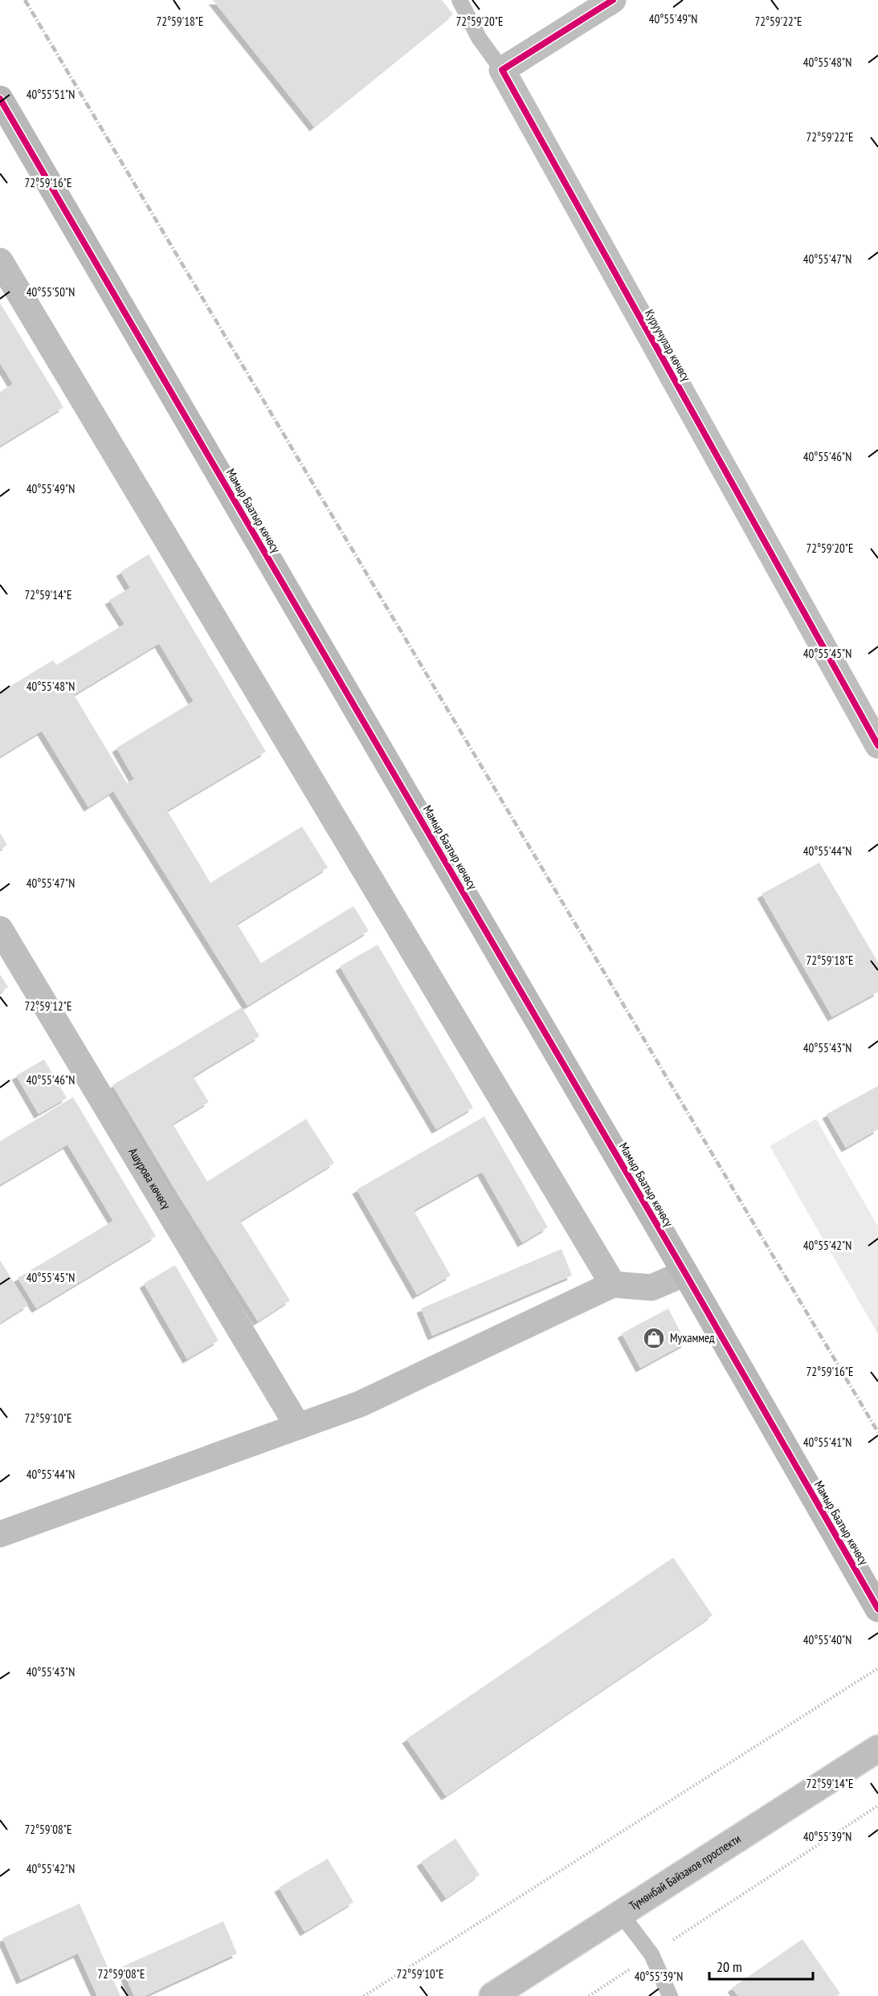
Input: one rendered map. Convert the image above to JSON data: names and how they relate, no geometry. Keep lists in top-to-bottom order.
{
  "streets": {
    "main road": ["Куруучулар көчөсү", "Ашурова көчөсү", "Түмөнбай Байзаков проспекти"],
    "street": ["Мамыр Баатыр көчөсү"]
  },
  "places": {
    "shop": ["Мухаммед"]
  },
  "scale_bar": "20 m",
  "coordinates": [
    "40°55'49\"N",
    "72°59'18\"E",
    "72°59'20\"E",
    "72°59'22\"E",
    "40°55'48\"N",
    "40°55'51\"N",
    "72°59'16\"E",
    "40°55'47\"N",
    "40°55'50\"N",
    "40°55'46\"N",
    "72°59'14\"E",
    "40°55'45\"N",
    "40°55'44\"N",
    "72°59'12\"E",
    "40°55'43\"N",
    "40°55'42\"N",
    "72°59'10\"E",
    "40°55'41\"N",
    "40°55'40\"N",
    "72°59'08\"E",
    "40°55'39\"N"
  ]
}
